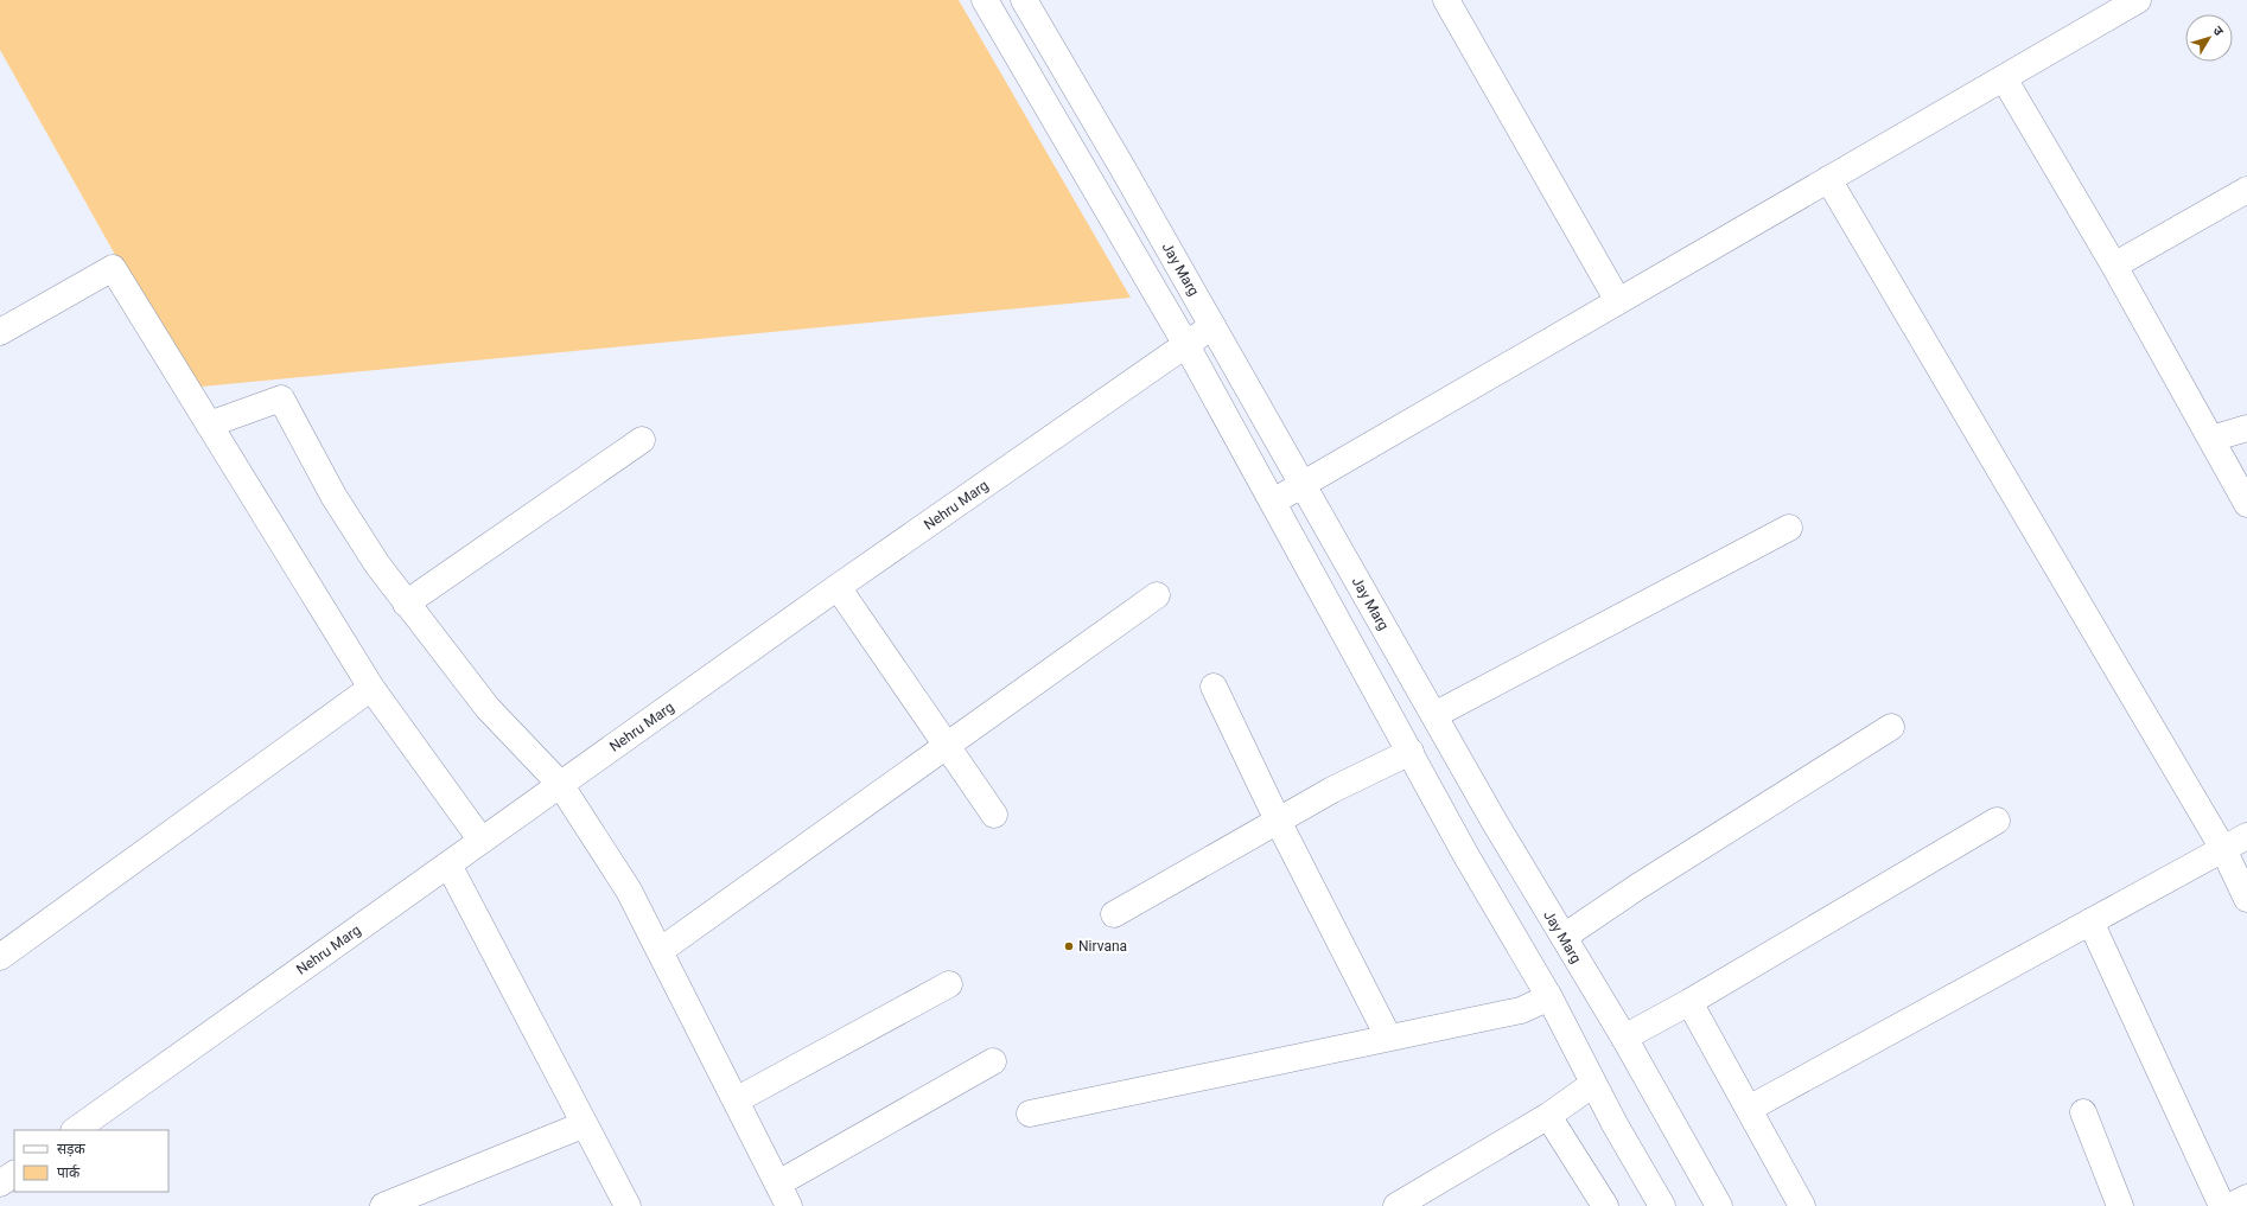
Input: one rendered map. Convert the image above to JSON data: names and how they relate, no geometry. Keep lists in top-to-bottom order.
{
  "streets": {
    "street": ["Jay Marg", "Nehru Marg"]
  },
  "crossings": [
    ["Jay Marg", "Nehru Marg"]
  ],
  "places": ["Nirvana"],
  "legend": ["सड़क", "पार्क"],
  "north": "top right"
}
